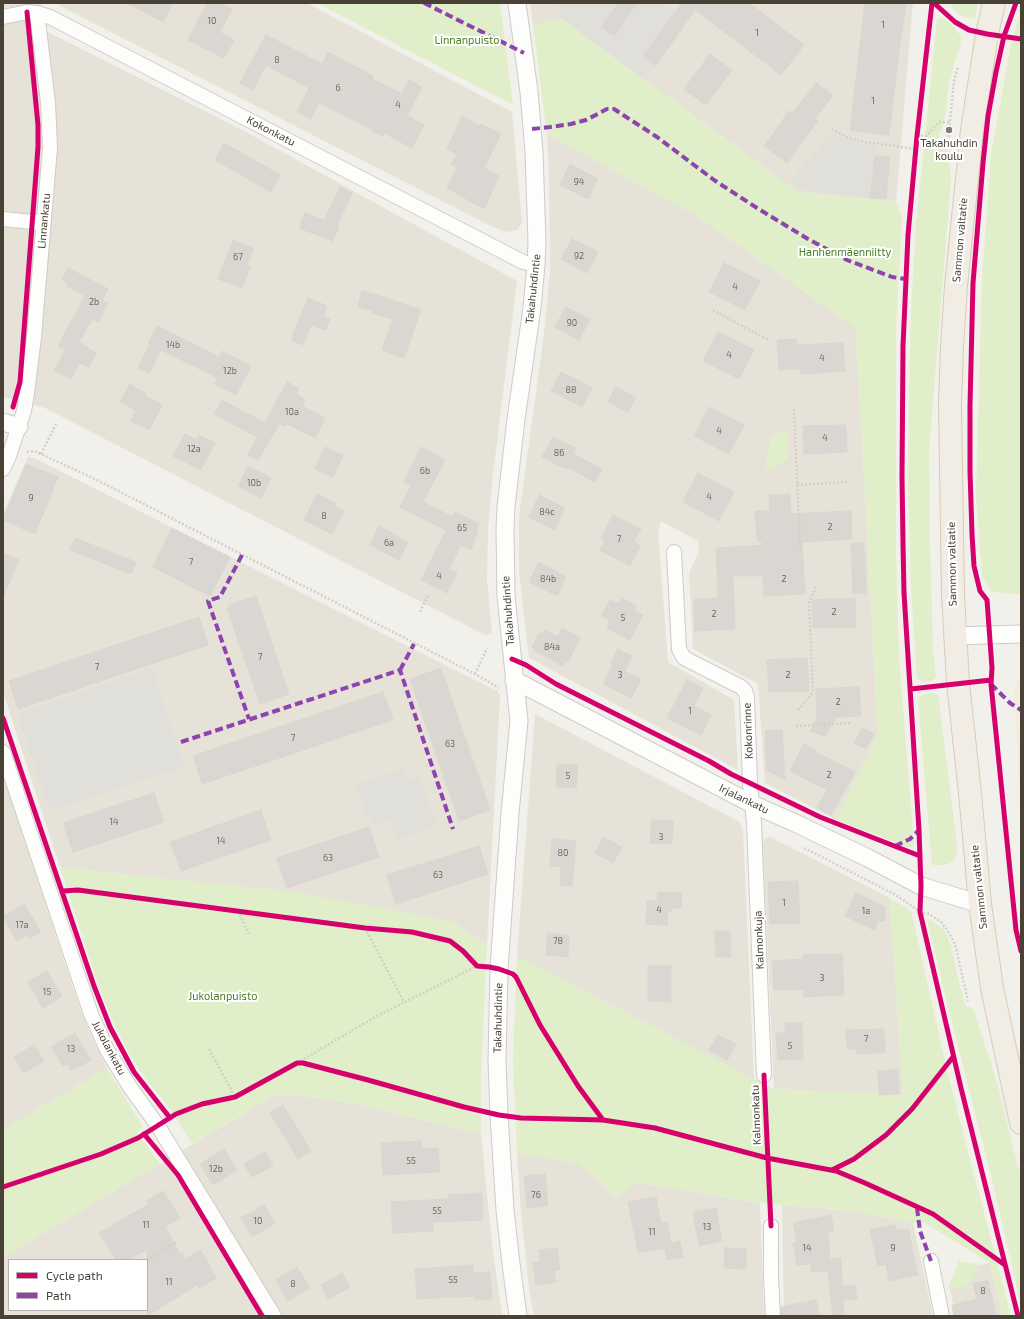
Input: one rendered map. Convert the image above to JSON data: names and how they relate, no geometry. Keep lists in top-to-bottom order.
{
  "streets": {
    "main road": ["Sammon valtatie"],
    "street": [
      "Kokonkatu",
      "Linnankatu",
      "Takahuhdintie",
      "Kokonrinne",
      "Irjalankatu",
      "Kalmonkuja",
      "Jukolankatu"
    ],
    "cycle path": ["Kalmonkatu"]
  },
  "crossings": [
    ["Kokonkatu", "Linnankatu"],
    ["Kokonkatu", "Takahuhdintie"],
    ["Sammon valtatie", "Irjalankatu"],
    ["Takahuhdintie", "Irjalankatu"],
    ["Kokonrinne", "Irjalankatu"],
    ["Kokonrinne", "Kalmonkuja"],
    ["Irjalankatu", "Kalmonkuja"]
  ],
  "parks": ["Linnanpuisto", "Hanhenmäenniitty", "Jukolanpuisto"],
  "places": ["Takahuhdin koulu"],
  "house_numbers": [
    "10",
    "1",
    "1",
    "8",
    "6",
    "1",
    "4",
    "94",
    "92",
    "67",
    "4",
    "2b",
    "90",
    "14b",
    "4",
    "4",
    "12b",
    "88",
    "10a",
    "4",
    "4",
    "12a",
    "86",
    "6b",
    "10b",
    "4",
    "9",
    "84c",
    "8",
    "2",
    "65",
    "7",
    "6a",
    "7",
    "4",
    "84b",
    "2",
    "2",
    "2",
    "5",
    "84a",
    "7",
    "7",
    "3",
    "2",
    "2",
    "1",
    "7",
    "63",
    "2",
    "5",
    "14",
    "3",
    "14",
    "80",
    "63",
    "63",
    "1",
    "4",
    "1a",
    "17a",
    "78",
    "3",
    "15",
    "7",
    "5",
    "13",
    "55",
    "12b",
    "76",
    "55",
    "10",
    "11",
    "13",
    "11",
    "14",
    "9",
    "55",
    "11",
    "8",
    "8"
  ],
  "legend": ["Cycle path", "Path"]
}
